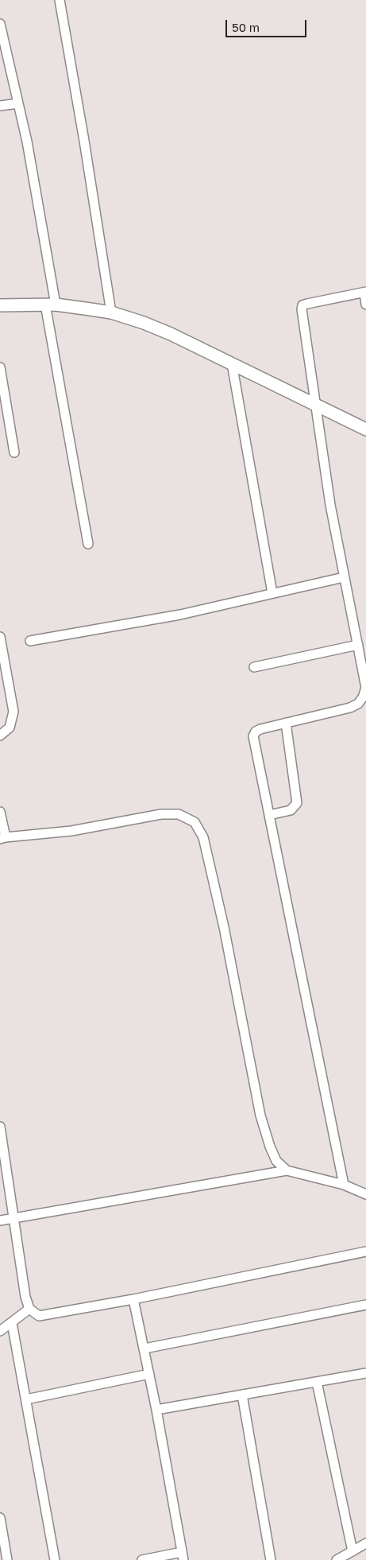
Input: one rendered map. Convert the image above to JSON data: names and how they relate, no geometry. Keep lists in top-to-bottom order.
{
  "scale_bar": "50 m"
}
